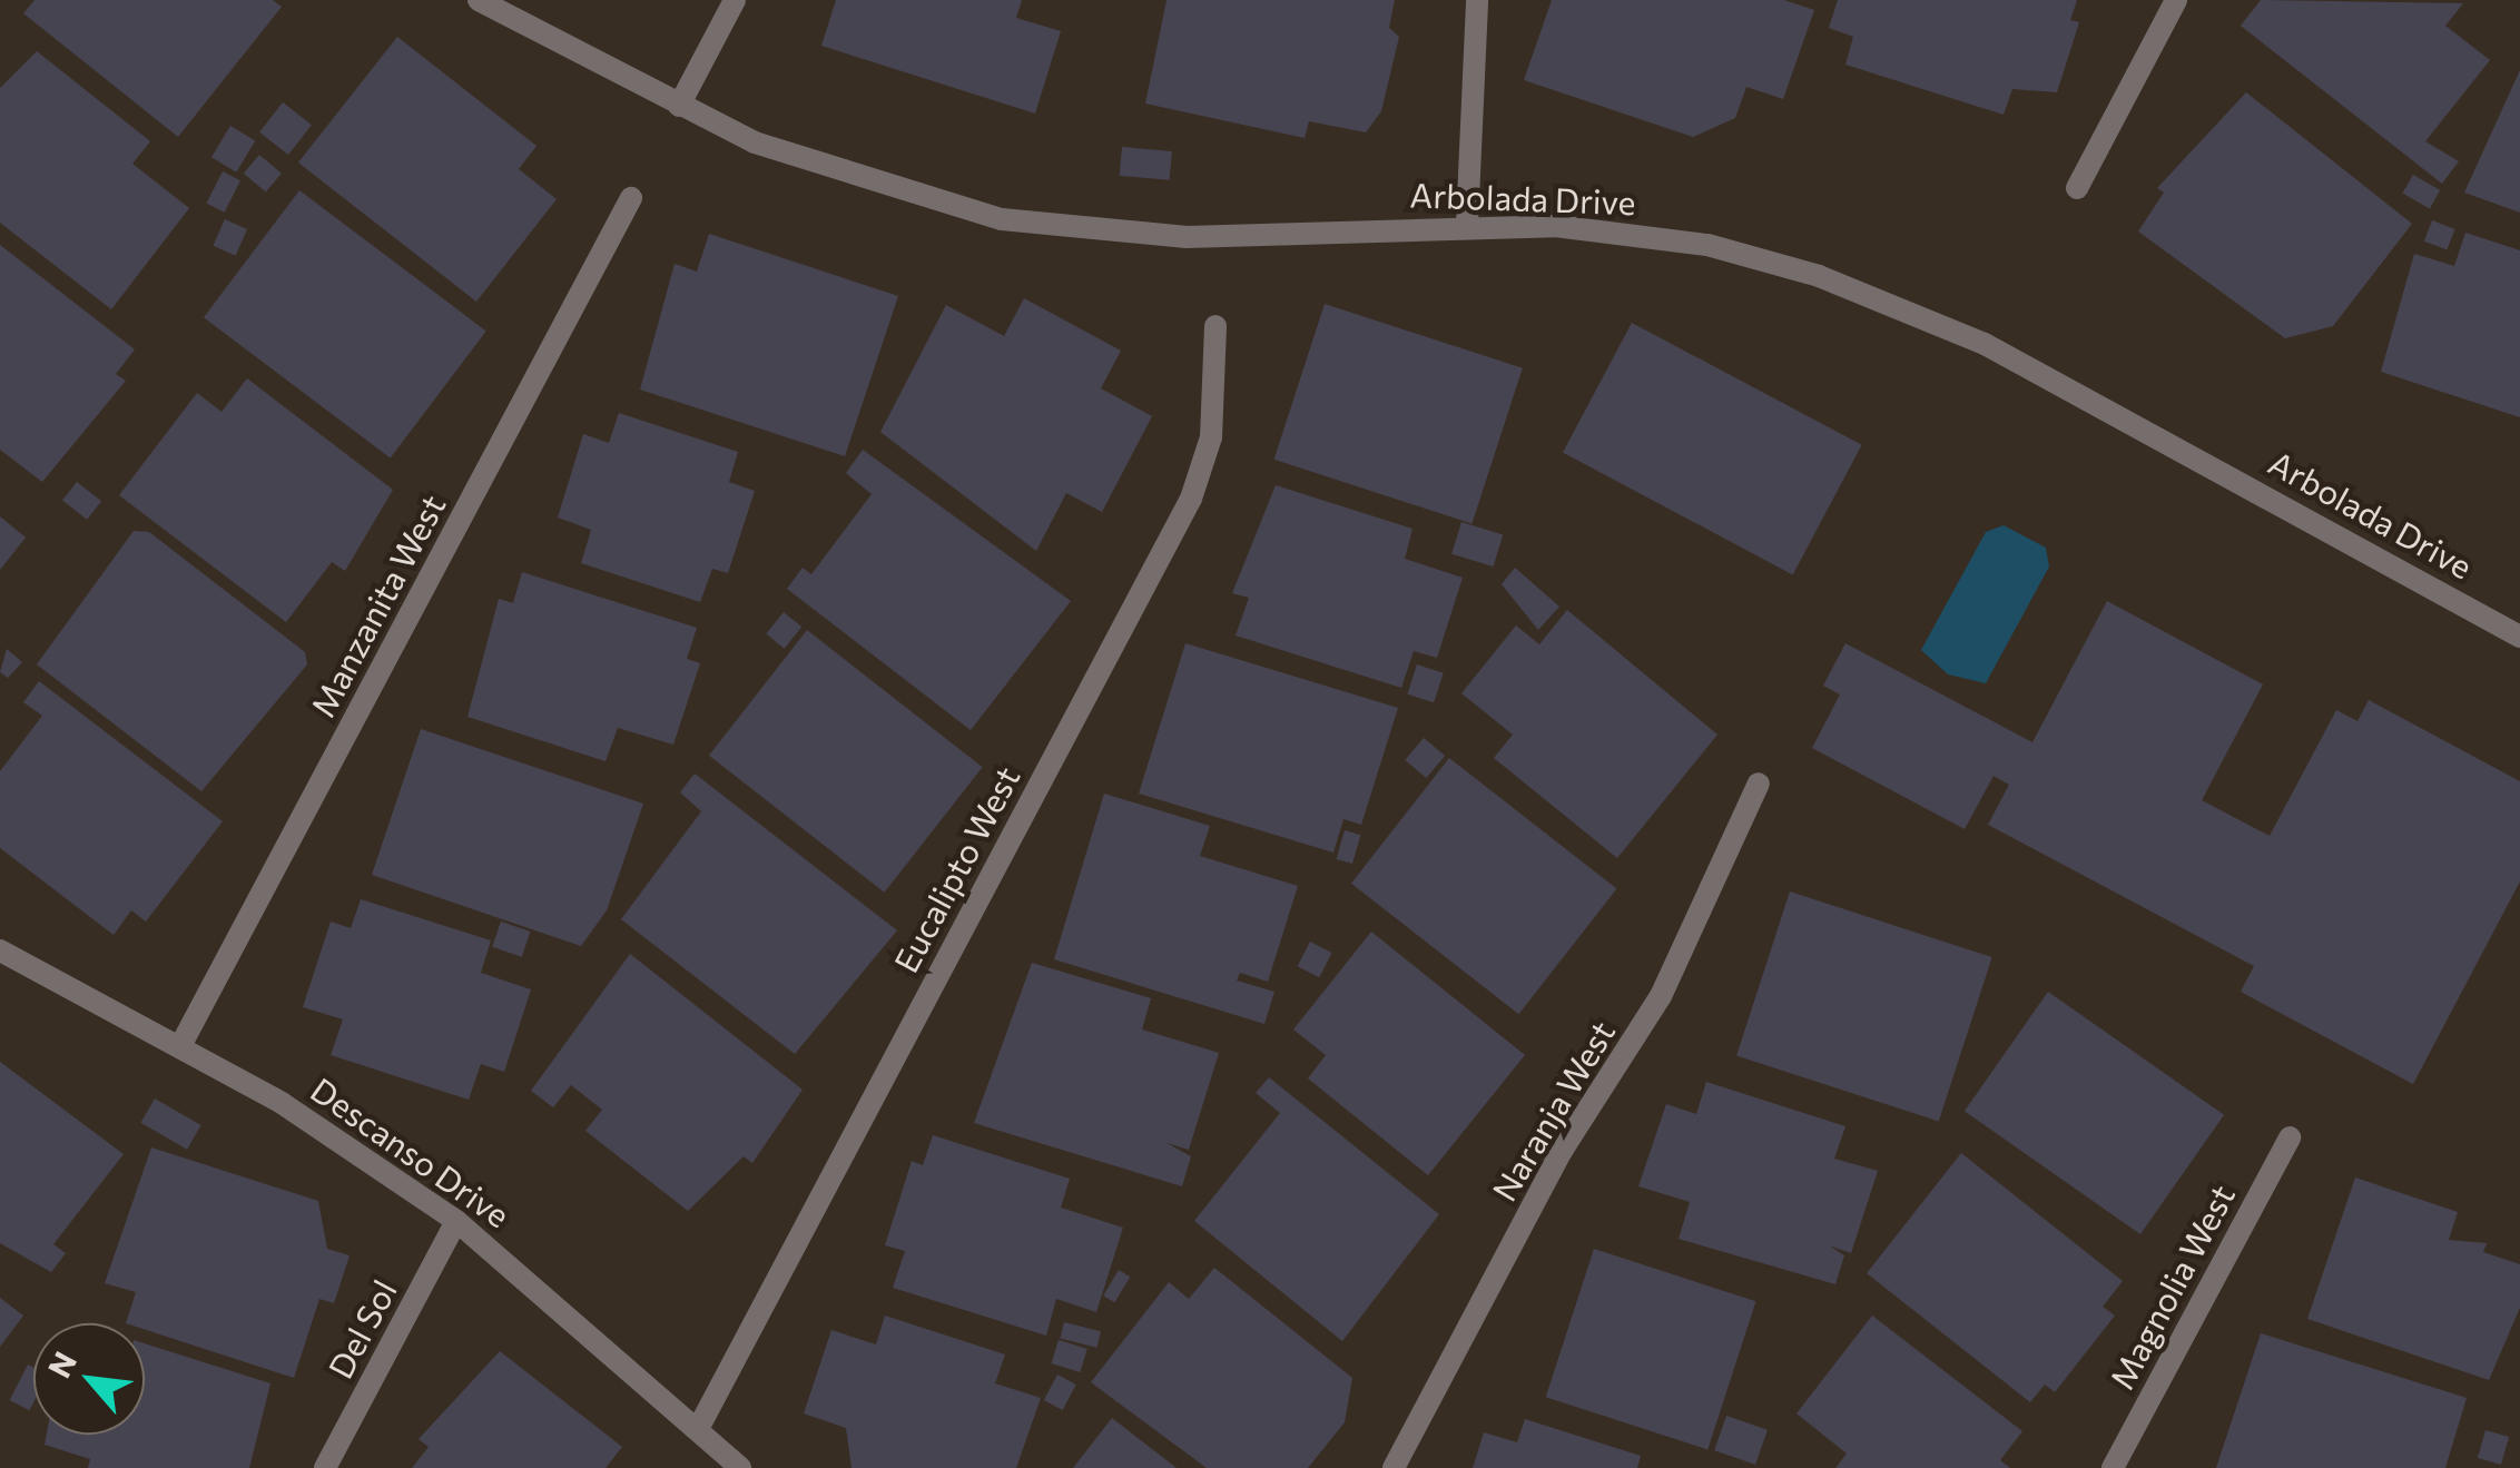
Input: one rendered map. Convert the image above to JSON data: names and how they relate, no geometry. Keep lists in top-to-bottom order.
{
  "streets": {
    "street": [
      "Arbolada Drive",
      "Manzanita West",
      "Eucalipto West",
      "Naranja West",
      "Descanso Drive",
      "Magnolia West",
      "Del Sol"
    ]
  },
  "crossings": [
    ["Manzanita West", "Descanso Drive"],
    ["Eucalipto West", "Descanso Drive"],
    ["Descanso Drive", "Del Sol"]
  ],
  "north": "top left"
}
